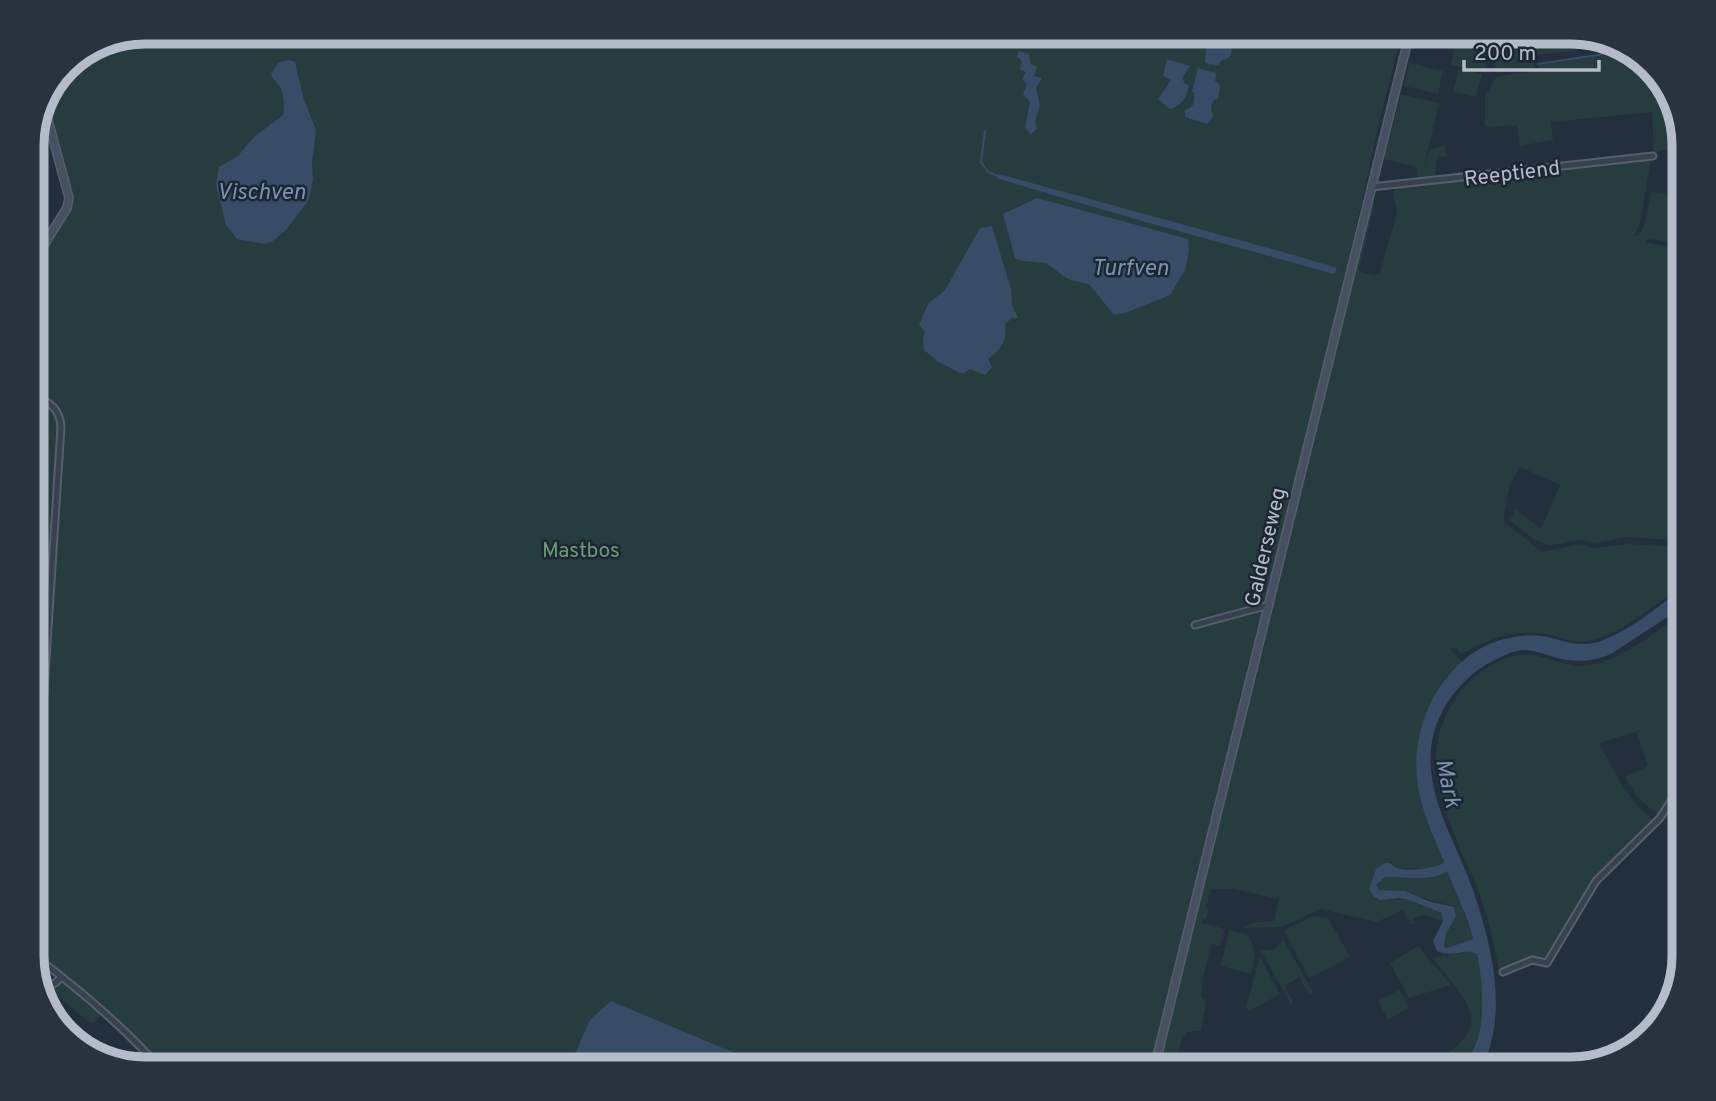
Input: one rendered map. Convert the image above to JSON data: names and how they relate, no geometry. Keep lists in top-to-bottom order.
{
  "streets": {
    "street": ["Reeptiend", "Galderseweg"]
  },
  "crossings": [
    ["Reeptiend", "Galderseweg"]
  ],
  "water": ["Vischven", "Turfven", "Mark"],
  "parks": ["Mastbos"],
  "scale_bar": "200 m"
}
